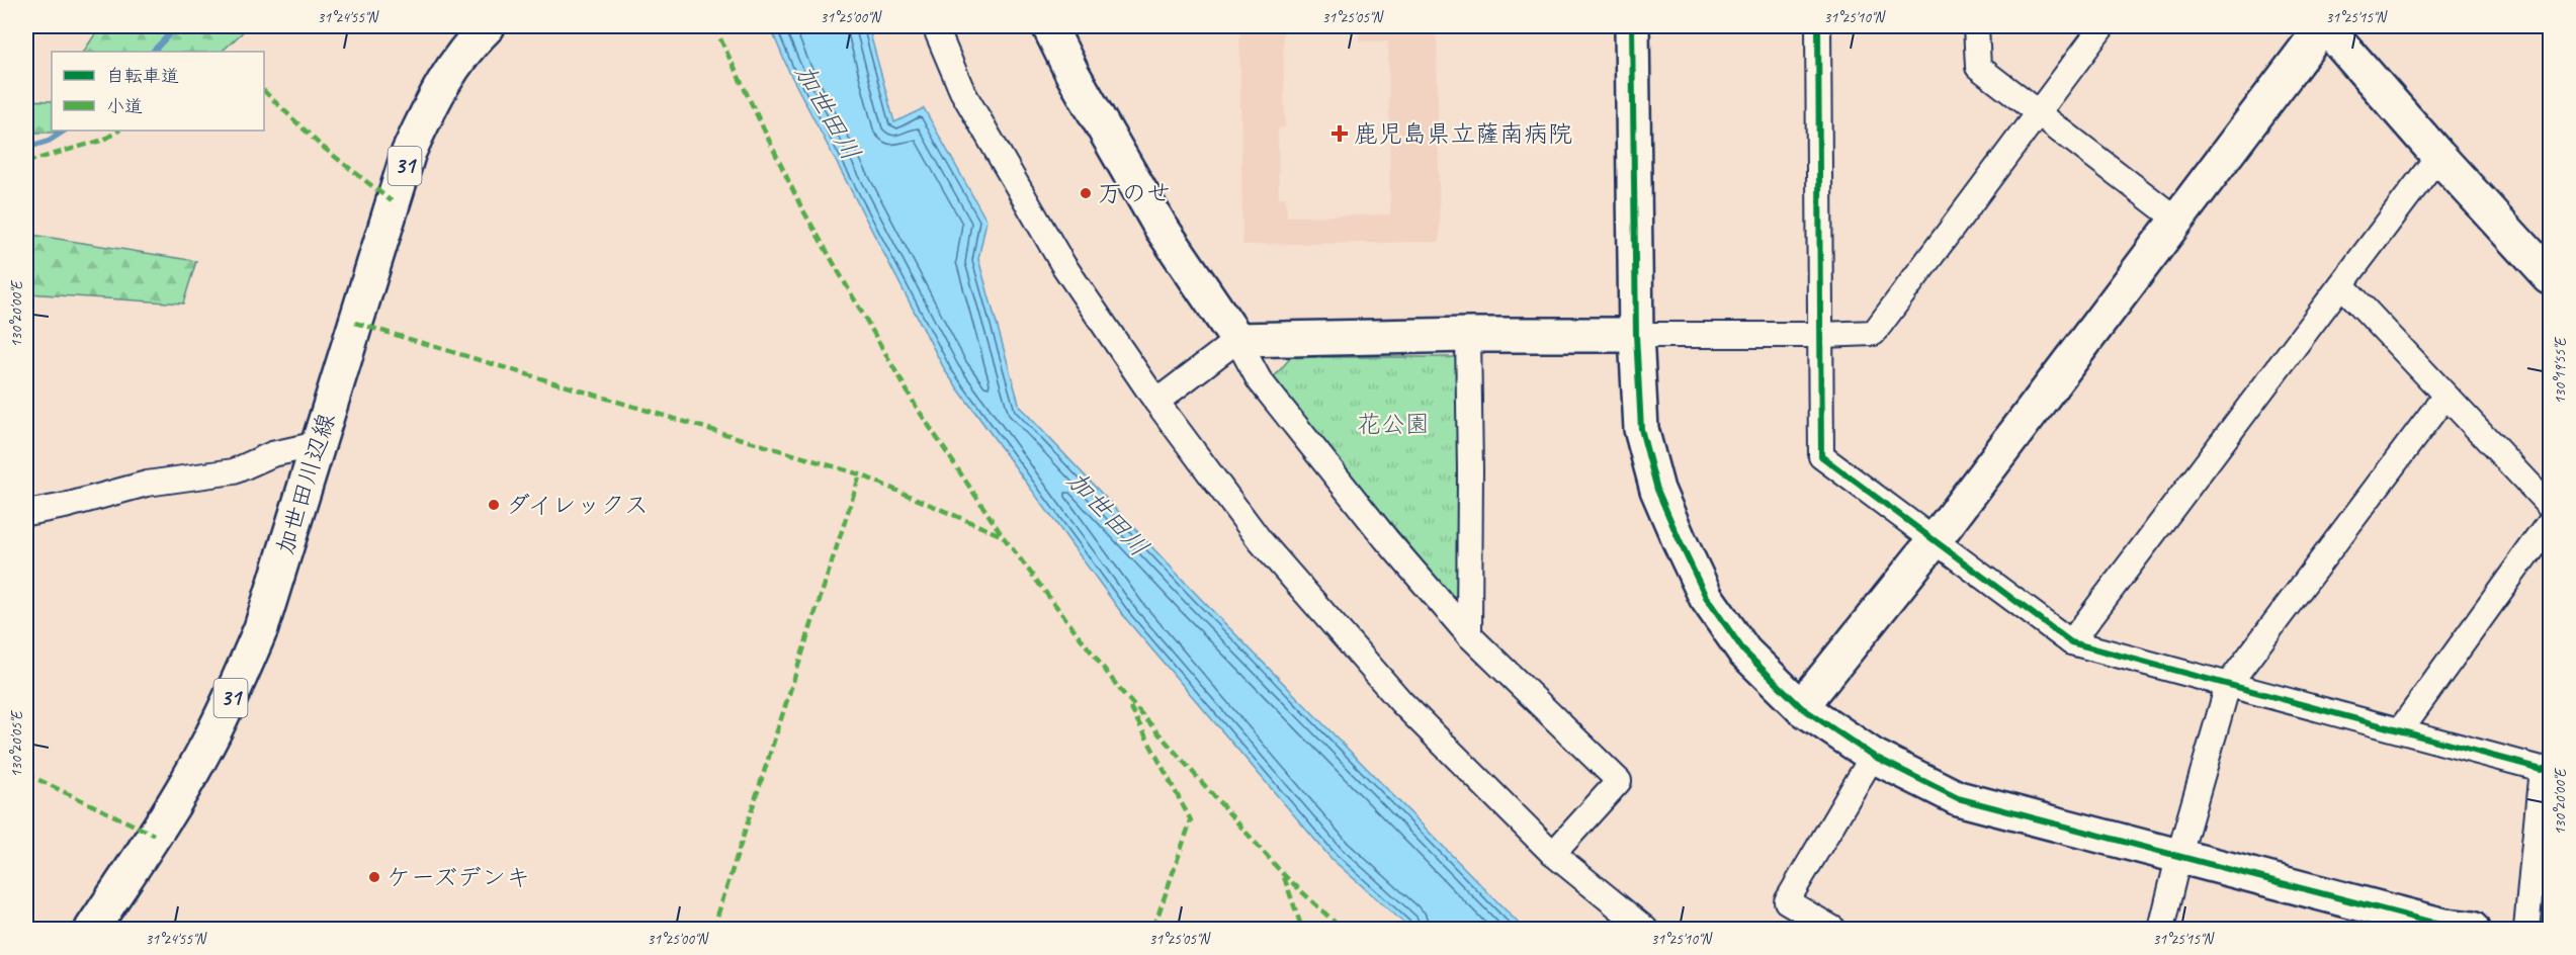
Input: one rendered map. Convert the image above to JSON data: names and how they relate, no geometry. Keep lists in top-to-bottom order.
{
  "streets": {
    "street": ["31", "加世田川辺線"]
  },
  "water": ["加世田川"],
  "parks": ["花公園"],
  "places": {
    "health": ["鹿児島県立薩南病院"],
    "other": ["万のせ", "ダイレックス", "ケーズデンキ"]
  },
  "legend": ["自転車道", "小道"],
  "coordinates": [
    "31°24'55\"N",
    "31°25'00\"N",
    "31°25'05\"N",
    "31°25'10\"N",
    "31°25'15\"N",
    "130°20'00\"E",
    "130°19'55\"E",
    "130°20'05\"E"
  ]
}
